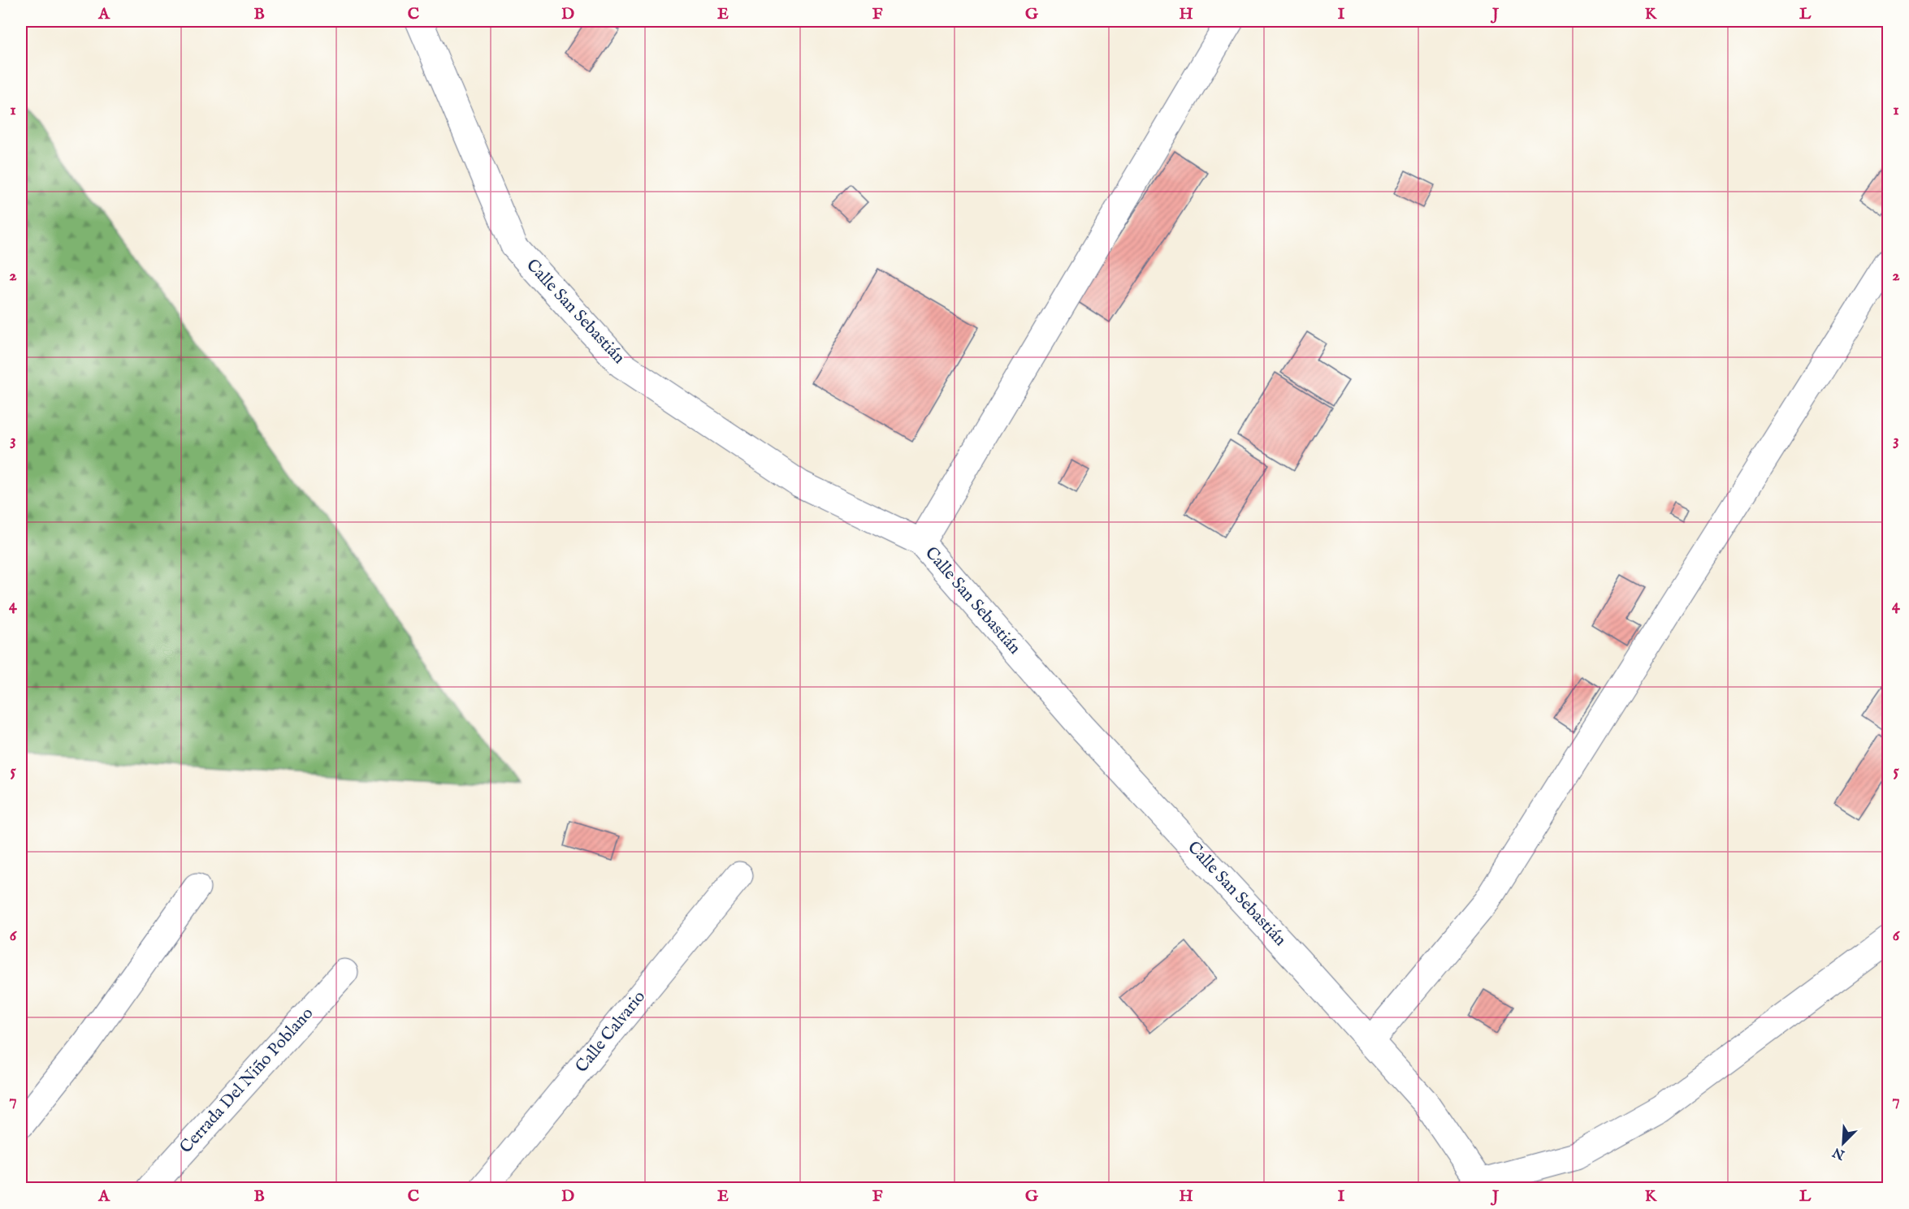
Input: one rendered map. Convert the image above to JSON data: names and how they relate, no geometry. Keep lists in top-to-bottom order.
{
  "streets": {
    "street": ["Calle San Sebastián", "Calle Calvario", "Cerrada Del Niño Poblano"]
  },
  "north": "bottom left",
  "grid": {
    "columns": [
      "A",
      "B",
      "C",
      "D",
      "E",
      "F",
      "G",
      "H",
      "I",
      "J",
      "K",
      "L"
    ],
    "rows": [
      "1",
      "2",
      "3",
      "4",
      "5",
      "6",
      "7"
    ]
  }
}
